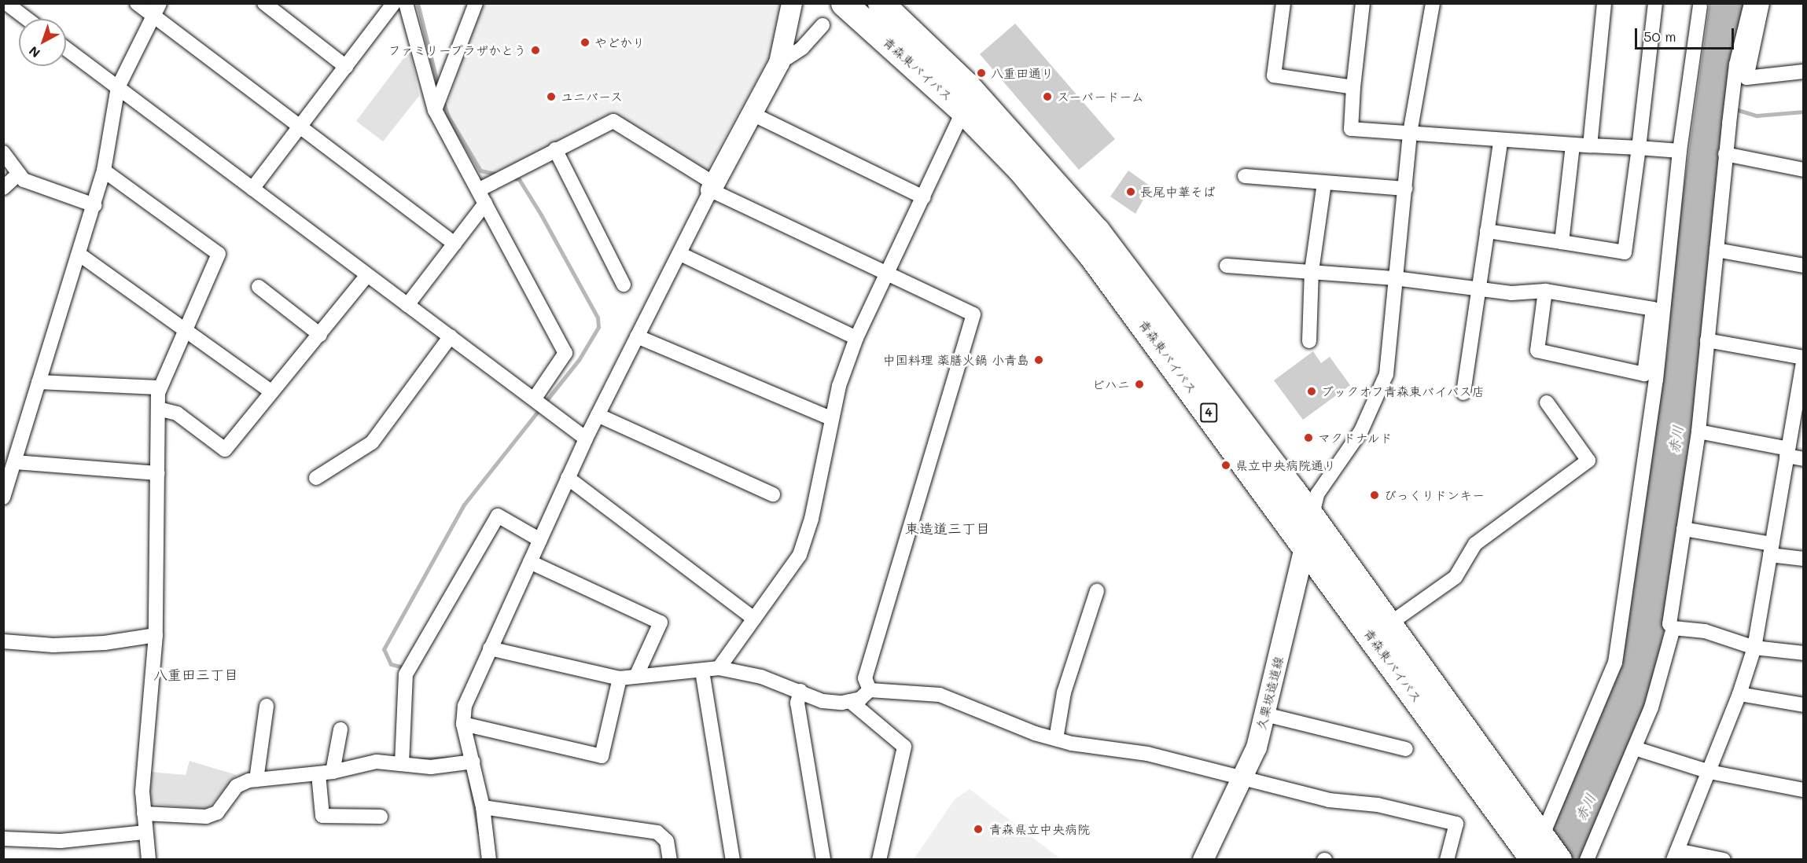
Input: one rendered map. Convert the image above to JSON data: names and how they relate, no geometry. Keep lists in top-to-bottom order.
{
  "streets": {
    "highway": ["青森東バイパス", "4"],
    "main road": ["久栗坂造道線"]
  },
  "crossings": [
    ["青森東バイパス", "久栗坂造道線"]
  ],
  "districts": ["東造道三丁目", "八重田三丁目"],
  "water": ["赤川"],
  "places": [
    "やどかり",
    "ファミリープラザかとう",
    "八重田通り",
    "ユニバース",
    "スーパードーム",
    "長尾中華そば",
    "中国料理 薬膳火鍋 小青島",
    "ビハニ",
    "ブックオフ青森東バイパス店",
    "マクドナルド",
    "県立中央病院通り",
    "びっくりドンキー",
    "青森県立中央病院"
  ],
  "scale_bar": "50 m",
  "north": "bottom left"
}
